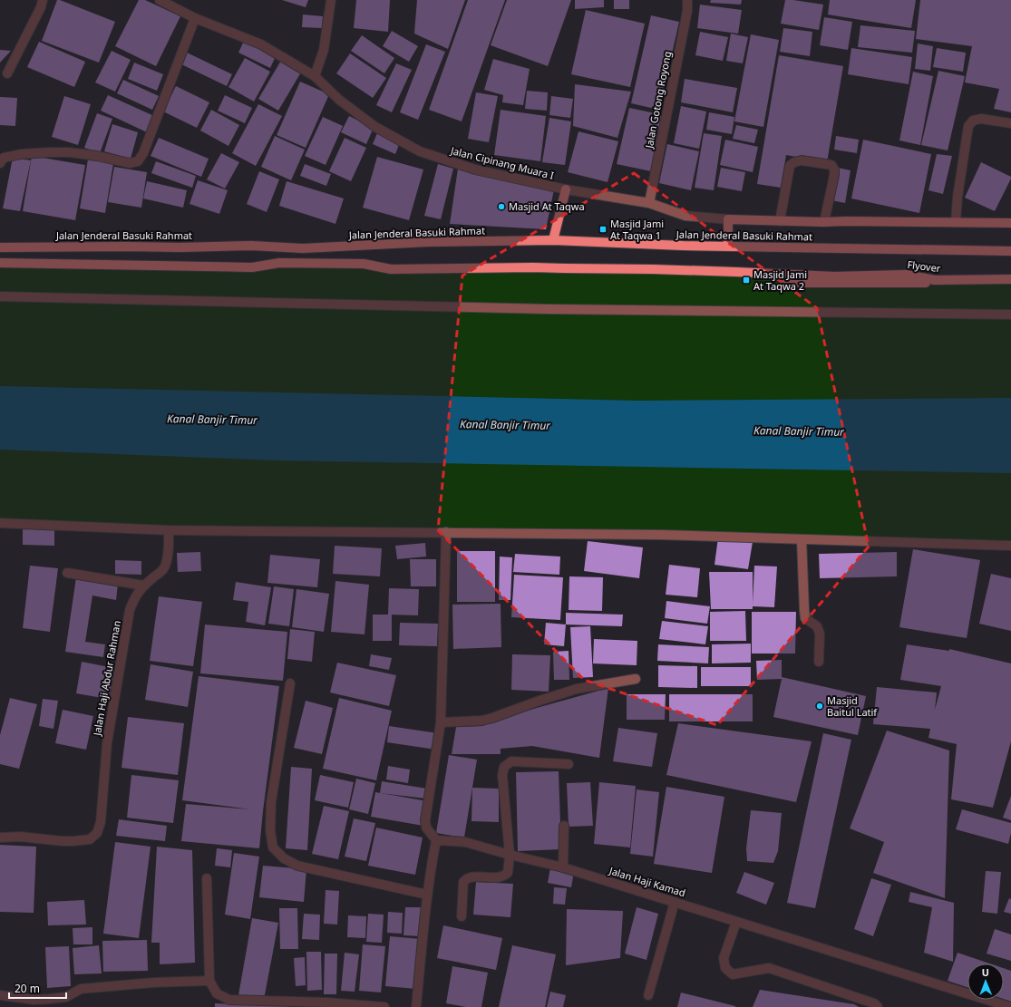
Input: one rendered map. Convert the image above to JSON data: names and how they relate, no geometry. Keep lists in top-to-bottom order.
{
  "streets": {
    "main road": ["Jalan Jenderal Basuki Rahmat", "Flyover"],
    "street": [
      "Jalan Gotong Royong",
      "Jalan Cipinang Muara I",
      "Jalan Haji Abdur Rahman",
      "Jalan Haji Kamad"
    ]
  },
  "crossings": [
    ["Jalan Gotong Royong", "Jalan Cipinang Muara I"],
    ["Jalan Cipinang Muara I", "Jalan Jenderal Basuki Rahmat"],
    ["Jalan Jenderal Basuki Rahmat", "Flyover"]
  ],
  "water": ["Kanal Banjir Timur"],
  "places": {
    "other": ["Masjid At Taqwa", "Masjid Baitul Latif"],
    "transit": ["Masjid Jami At Taqwa 1", "Masjid Jami At Taqwa 2"]
  },
  "scale_bar": "20 m",
  "north": "top"
}
